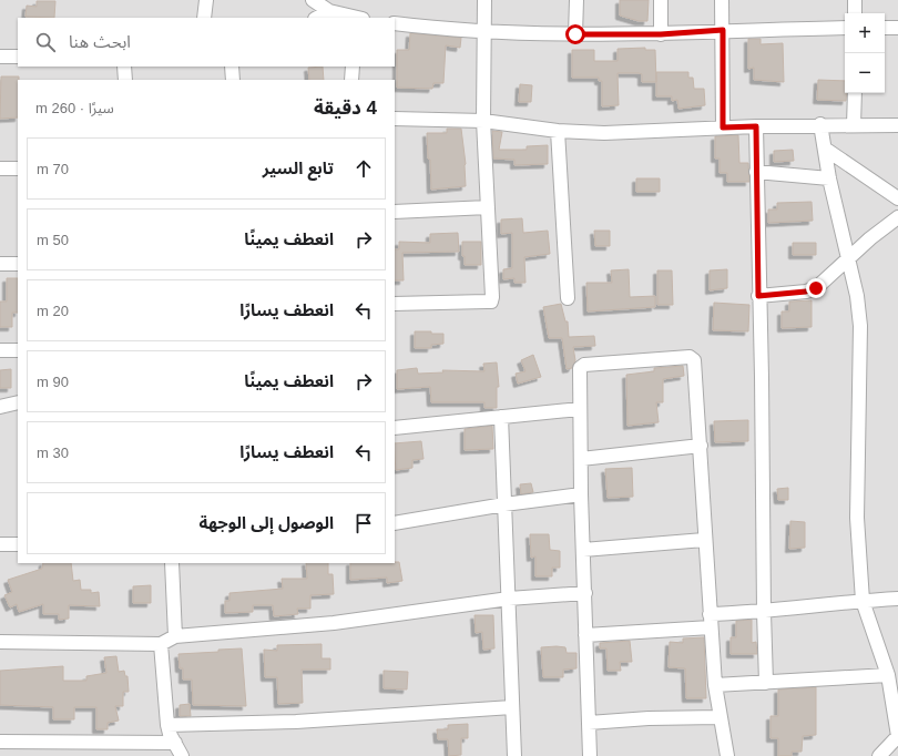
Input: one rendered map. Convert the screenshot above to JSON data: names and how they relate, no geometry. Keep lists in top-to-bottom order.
{
  "page": {
    "map_buttons": ["+", "−"],
    "search": "ابحث هنا",
    "heading": ["4 دقيقة", "سيرًا · 260 m"],
    "list": [
      ["تابع السير", "70 m"],
      ["انعطف يمينًا", "50 m"],
      ["انعطف يسارًا", "20 m"],
      ["انعطف يمينًا", "90 m"],
      ["انعطف يسارًا", "30 m"],
      "الوصول إلى الوجهة"
    ]
  }
}
